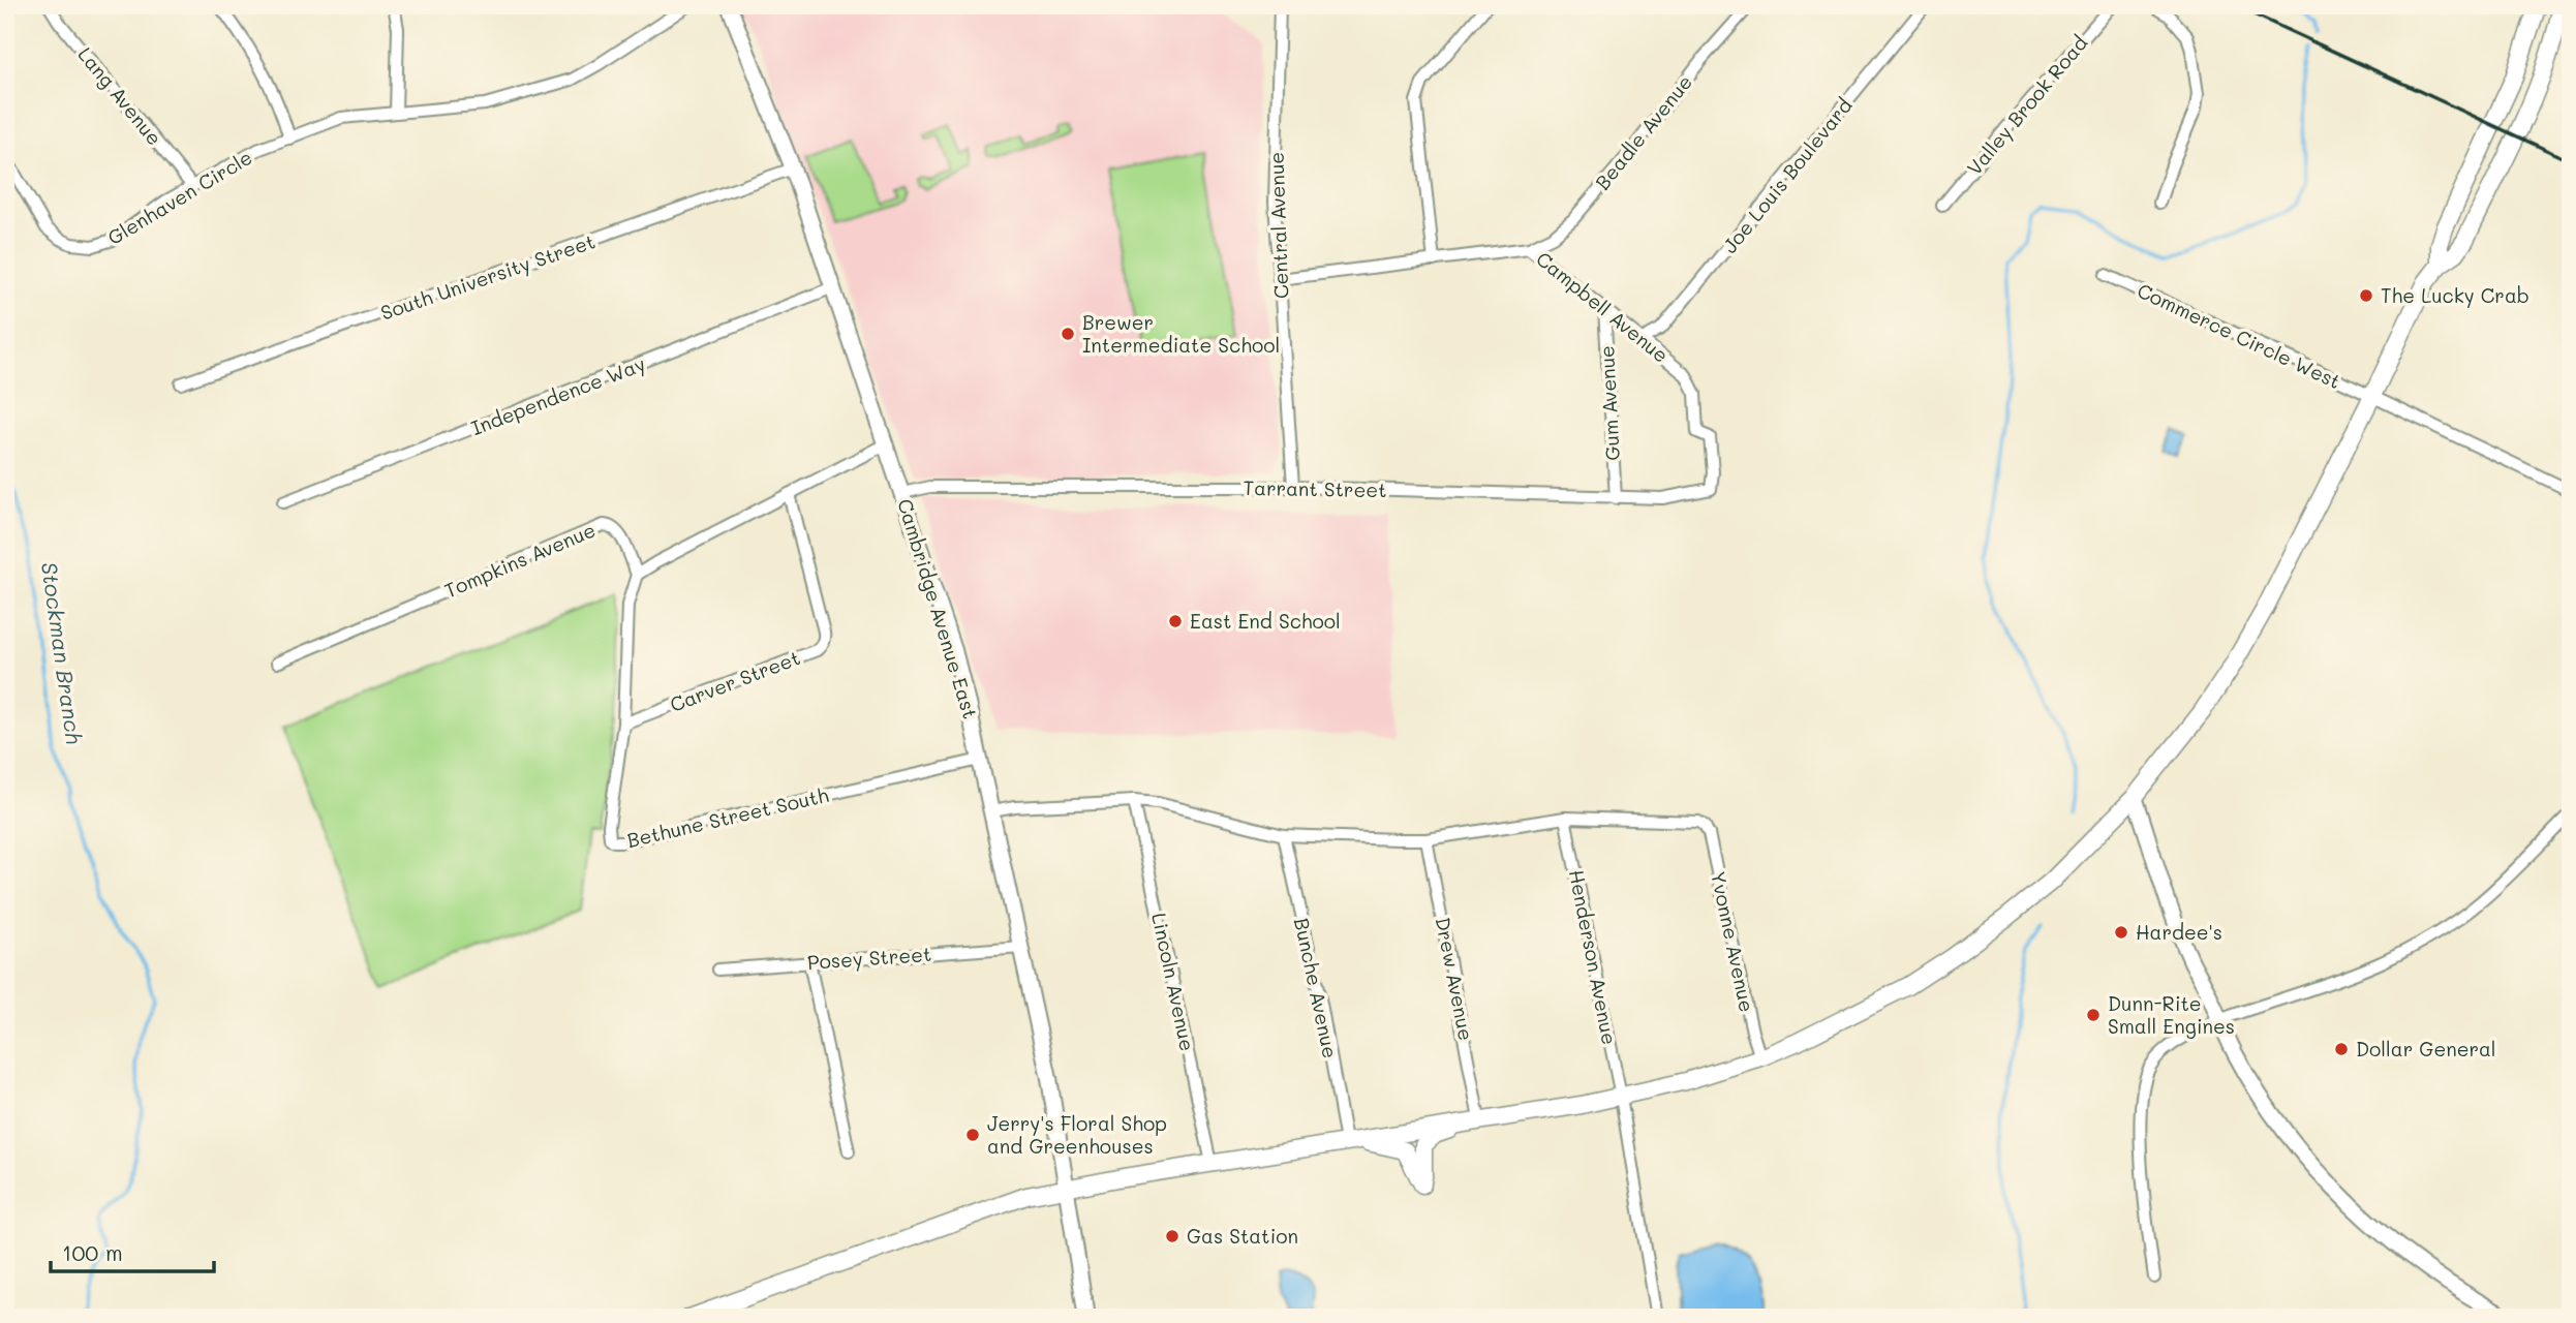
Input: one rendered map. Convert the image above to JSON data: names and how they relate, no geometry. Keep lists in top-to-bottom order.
{
  "streets": {
    "main road": ["Cambridge Avenue East"],
    "street": [
      "Lang Avenue",
      "Valley Brook Road",
      "Beadle Avenue",
      "Joe Louis Boulevard",
      "Glenhaven Circle",
      "Central Avenue",
      "South University Street",
      "Campbell Avenue",
      "Commerce Circle West",
      "Independence Way",
      "Gum Avenue",
      "Tarrant Street",
      "Tompkins Avenue",
      "Carver Street",
      "Bethune Street South",
      "Yvonne Avenue",
      "Henderson Avenue",
      "Posey Street",
      "Drew Avenue",
      "Lincoln Avenue",
      "Bunche Avenue"
    ]
  },
  "crossings": [
    ["Lang Avenue", "Glenhaven Circle"],
    ["Beadle Avenue", "Campbell Avenue"],
    ["Joe Louis Boulevard", "Campbell Avenue"],
    ["Central Avenue", "Campbell Avenue"],
    ["Central Avenue", "Tarrant Street"],
    ["South University Street", "Cambridge Avenue East"],
    ["Campbell Avenue", "Gum Avenue"],
    ["Campbell Avenue", "Tarrant Street"],
    ["Independence Way", "Cambridge Avenue East"],
    ["Gum Avenue", "Tarrant Street"],
    ["Tarrant Street", "Cambridge Avenue East"],
    ["Tompkins Avenue", "Bethune Street South"],
    ["Cambridge Avenue East", "Bethune Street South"],
    ["Cambridge Avenue East", "Posey Street"],
    ["Carver Street", "Bethune Street South"],
    ["Yvonne Avenue", "Henderson Avenue"]
  ],
  "water": ["Stockman Branch"],
  "places": [
    "The Lucky Crab",
    "Brewer Intermediate School",
    "East End School",
    "Hardee's",
    "Dunn-Rite Small Engines",
    "Dollar General",
    "Jerry's Floral Shop and Greenhouses",
    "Gas Station"
  ],
  "scale_bar": "100 m"
}
